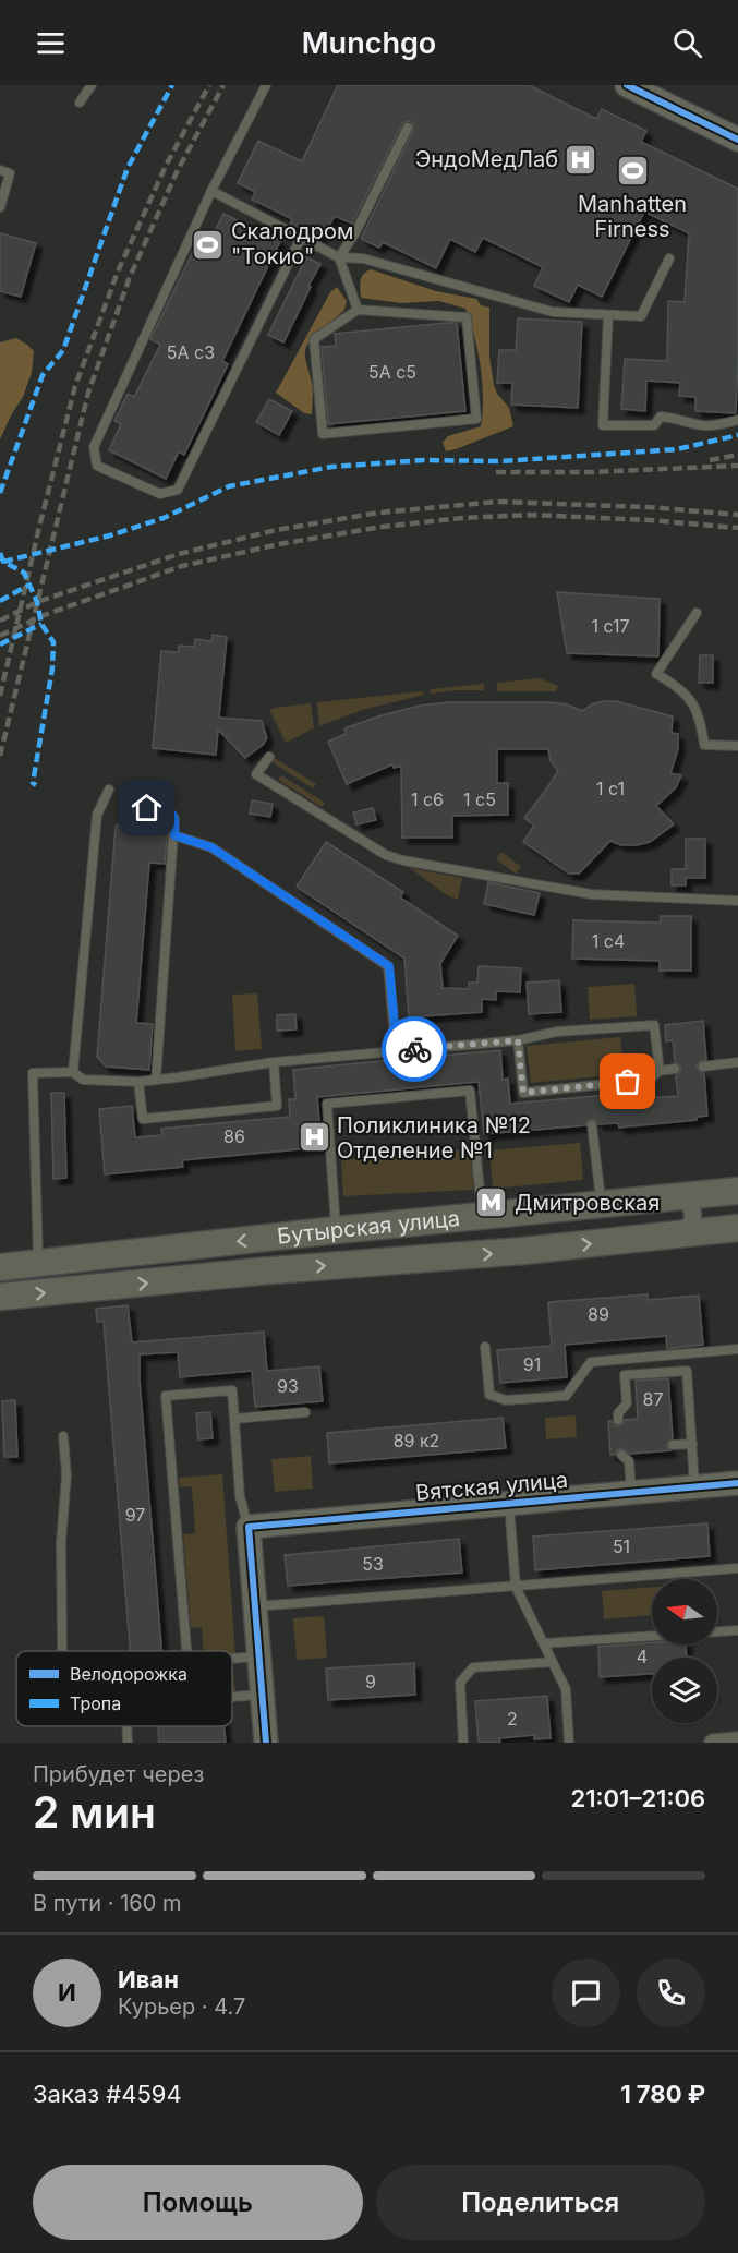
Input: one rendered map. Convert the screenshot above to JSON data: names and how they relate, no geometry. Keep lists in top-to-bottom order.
{
  "streets": {
    "main road": ["Бутырская улица"],
    "street": ["Вятская улица"]
  },
  "places": {
    "hospital": ["ЭндоМедЛаб", "Поликлиника №12 Отделение №1"],
    "sports": ["Manhatten Firness", "Скалодром \"Токио\""],
    "metro station": ["Дмитровская"]
  },
  "house_numbers": [
    "5А с3",
    "5А с5",
    "1 с17",
    "1 с1",
    "1 с6",
    "1 с5",
    "1 с4",
    "86",
    "89",
    "91",
    "93",
    "87",
    "89 к2",
    "97",
    "51",
    "53",
    "4",
    "9",
    "2"
  ],
  "legend": ["Велодорожка", "Тропа"],
  "north": "left",
  "page": {
    "header": "Munchgo",
    "heading": ["2 мин", "Прибудет через", "21:01–21:06"],
    "panel": [
      "Иван",
      "Курьер · 4.7",
      "Заказ #4594",
      "1 780 ₽"
    ],
    "bar": "В пути · 160 m",
    "round": "И",
    "buttons": ["Помощь", "Поделиться"]
  }
}
